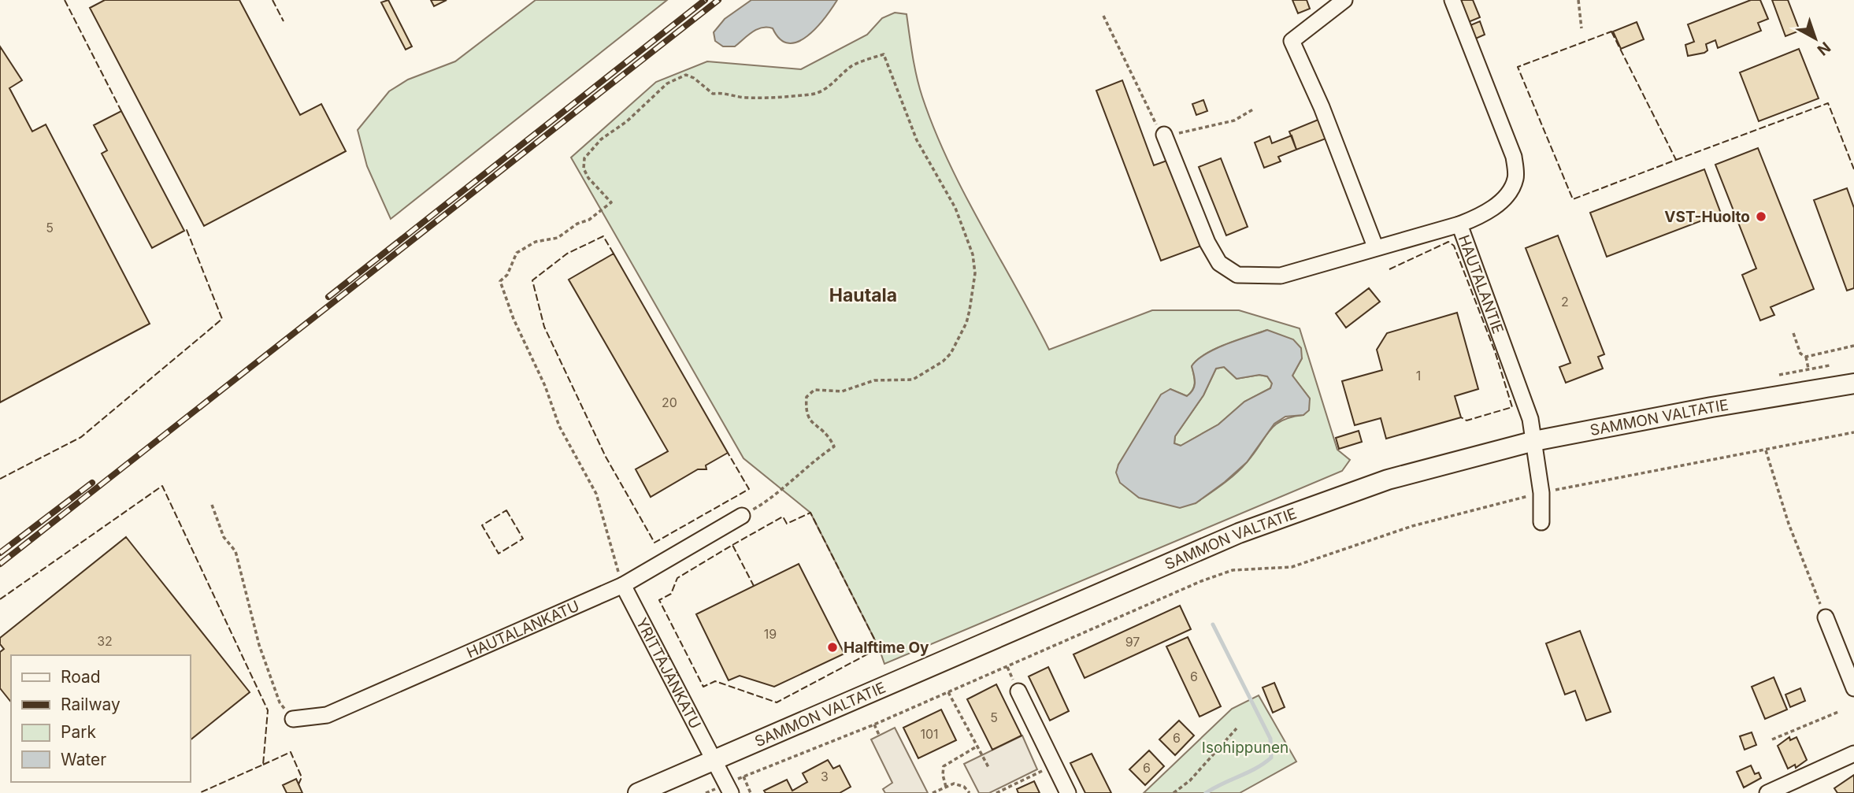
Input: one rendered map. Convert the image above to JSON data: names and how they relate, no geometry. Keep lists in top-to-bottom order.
{
  "streets": {
    "main road": ["SAMMON VALTATIE"],
    "street": ["HAUTALANTIE", "HAUTALANKATU", "YRITTÄJÄNKATU"]
  },
  "crossings": [
    ["HAUTALANTIE", "SAMMON VALTATIE"],
    ["SAMMON VALTATIE", "YRITTÄJÄNKATU"],
    ["HAUTALANKATU", "YRITTÄJÄNKATU"]
  ],
  "districts": ["Hautala"],
  "parks": ["Isohippunen"],
  "places": ["VST-Huolto", "Halftime Oy"],
  "house_numbers": [
    "5",
    "2",
    "1",
    "20",
    "19",
    "32",
    "97",
    "6",
    "5",
    "101",
    "6",
    "6",
    "3"
  ],
  "legend": [
    "Road",
    "Railway",
    "Park",
    "Water"
  ],
  "north": "bottom right"
}
